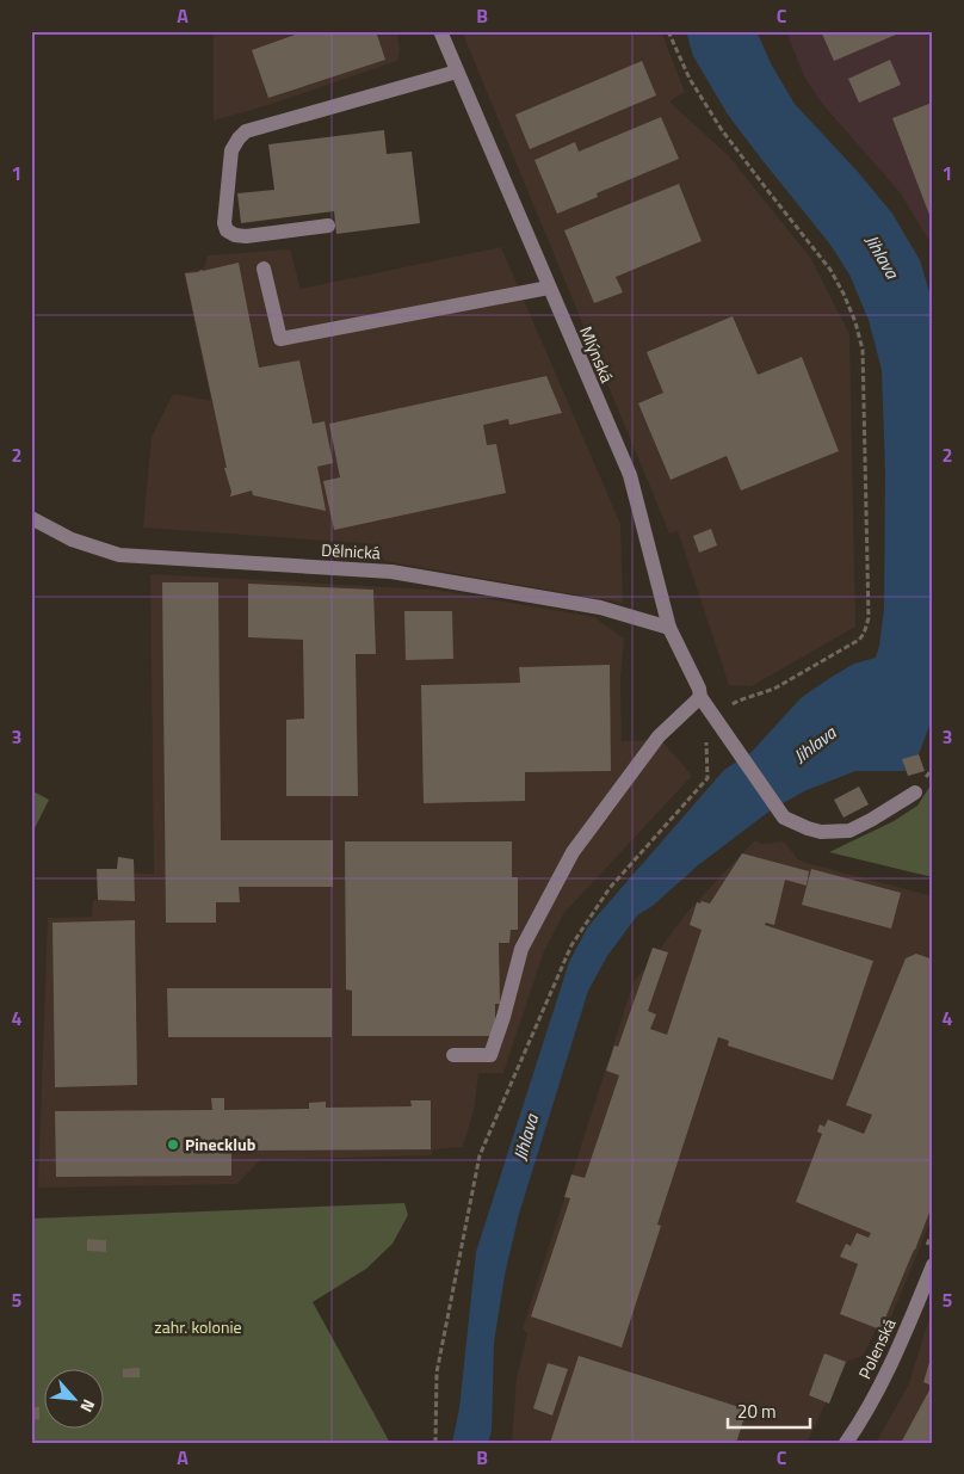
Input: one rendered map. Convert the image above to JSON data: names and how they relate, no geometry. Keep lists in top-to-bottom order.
{
  "streets": {
    "street": ["Mlýnská", "Dělnická", "Polenská"]
  },
  "crossings": [
    ["Mlýnská", "Dělnická"]
  ],
  "water": ["Jihlava"],
  "parks": ["zahr. kolonie"],
  "places": ["Pinecklub"],
  "scale_bar": "20 m",
  "north": "bottom right",
  "grid": {
    "columns": ["A", "B", "C"],
    "rows": [
      "1",
      "2",
      "3",
      "4",
      "5"
    ]
  }
}
